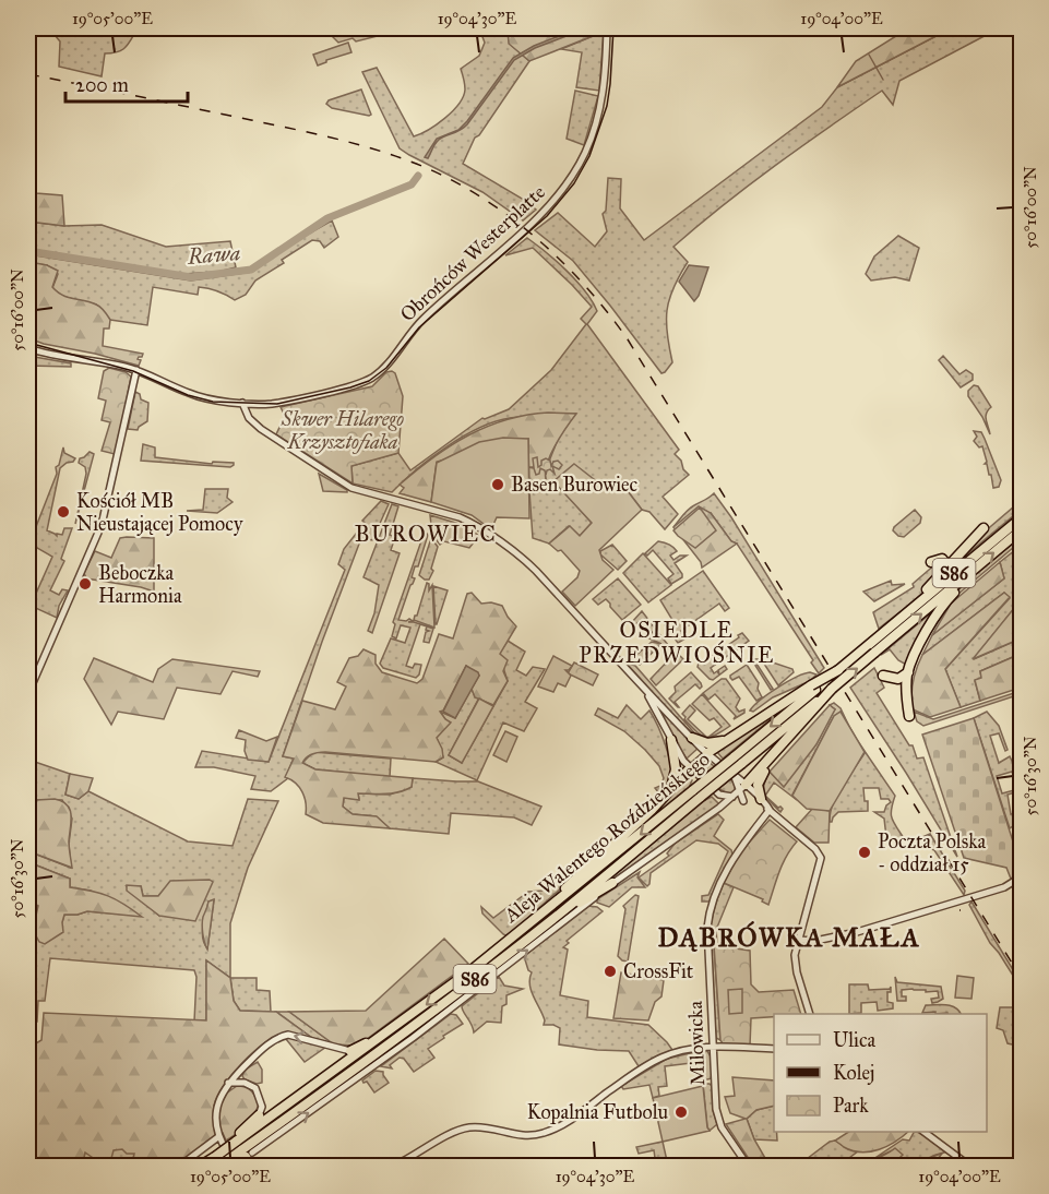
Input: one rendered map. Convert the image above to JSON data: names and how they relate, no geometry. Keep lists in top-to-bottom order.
{
  "streets": {
    "highway": ["S86", "Aleja Walentego Roździeńskiego"],
    "street": ["Obrońców Westerplatte", "Milowicka"]
  },
  "districts": ["BUROWIEC", "OSIEDLE PRZEDWIOŚNIE", "DĄBRÓWKA MAŁA"],
  "water": ["Rawa"],
  "parks": ["Skwer Hilarego Krzysztofiaka"],
  "places": [
    "Basen Burowiec",
    "Kościół MB Nieustającej Pomocy",
    "Beboczka Harmonia",
    "Poczta Polska - oddział 15",
    "CrossFit",
    "Kopalnia Futbolu"
  ],
  "legend": ["Ulica", "Kolej", "Park"],
  "scale_bar": "200 m",
  "coordinates": [
    "19°05'00\"E",
    "19°04'30\"E",
    "19°04'00\"E",
    "50°16'00\"N",
    "50°16'30\"N"
  ]
}
